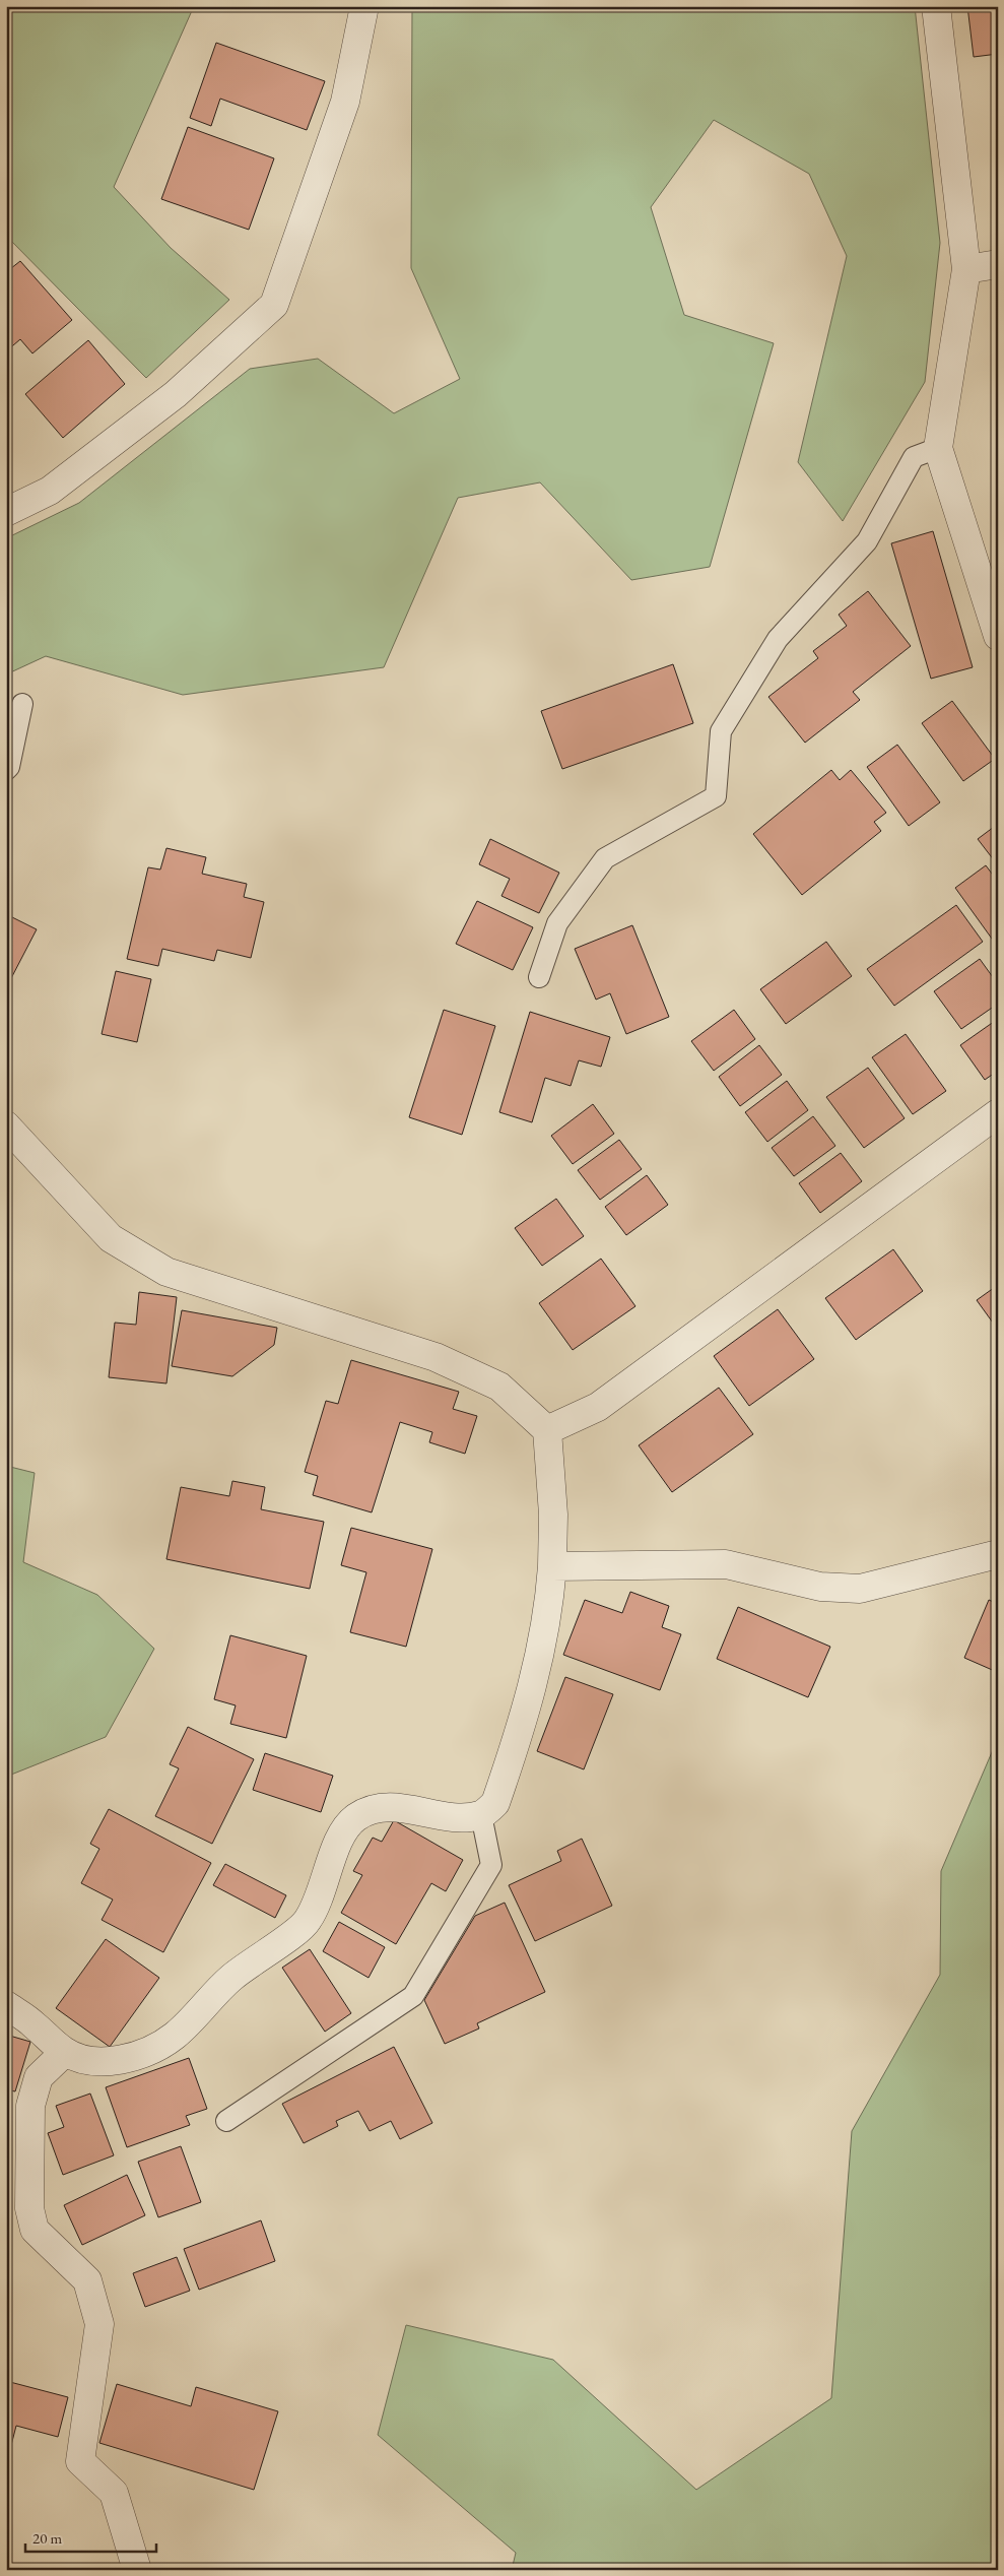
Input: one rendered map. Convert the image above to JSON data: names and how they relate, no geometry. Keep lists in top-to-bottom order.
{
  "scale_bar": "20 m"
}
